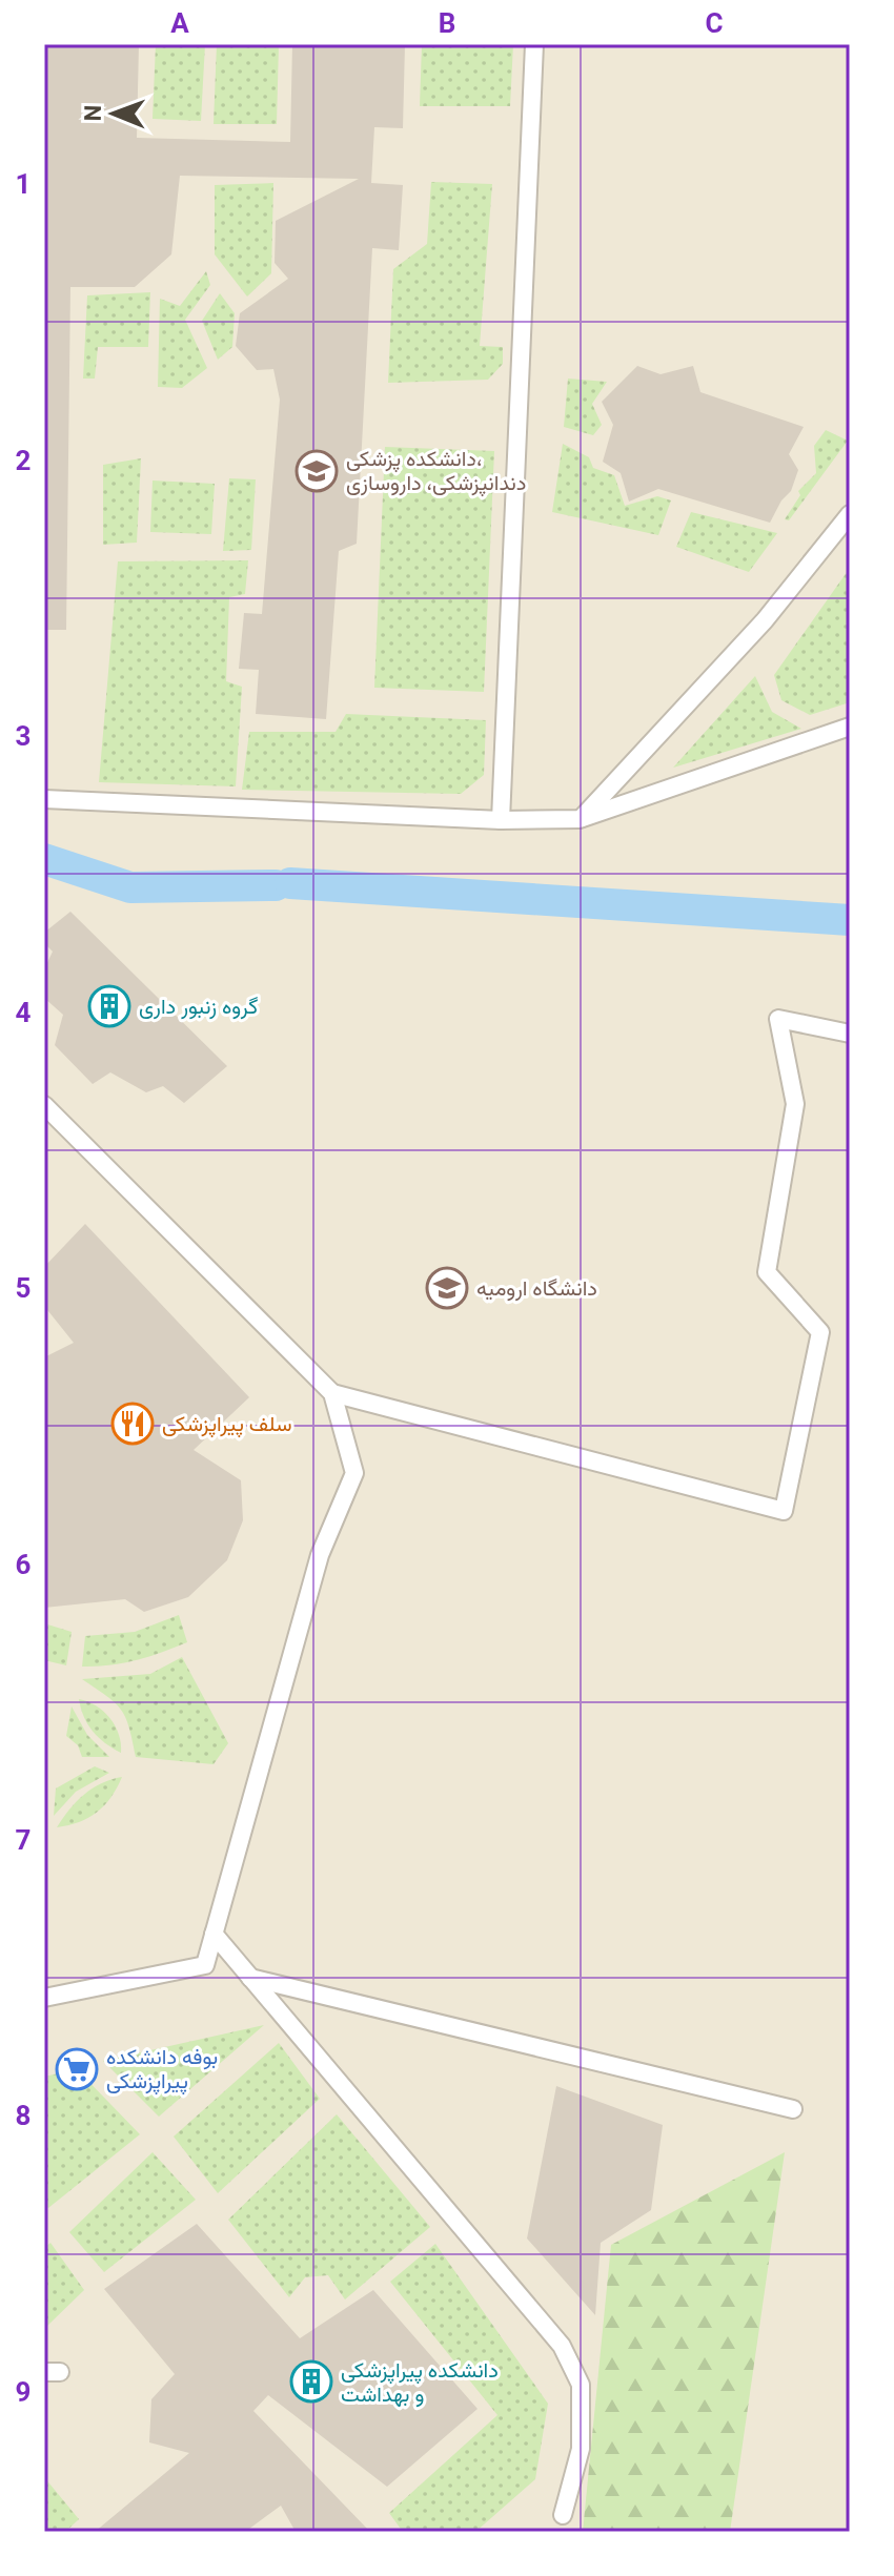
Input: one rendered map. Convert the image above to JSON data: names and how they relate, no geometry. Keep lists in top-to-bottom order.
{
  "places": {
    "school or university": ["دانشکده پزشکی، دندانپزشکی، داروسازی", "دانشگاه ارومیه"],
    "building": ["گروه زنبور داری", "دانشکده پیراپزشکی و بهداشت"],
    "restaurant": ["سلف پیراپزشکی"],
    "supermarket": ["بوفه دانشکده پیراپزشکی"]
  },
  "north": "left",
  "grid": {
    "columns": ["A", "B", "C"],
    "rows": [
      "1",
      "2",
      "3",
      "4",
      "5",
      "6",
      "7",
      "8",
      "9"
    ]
  }
}
